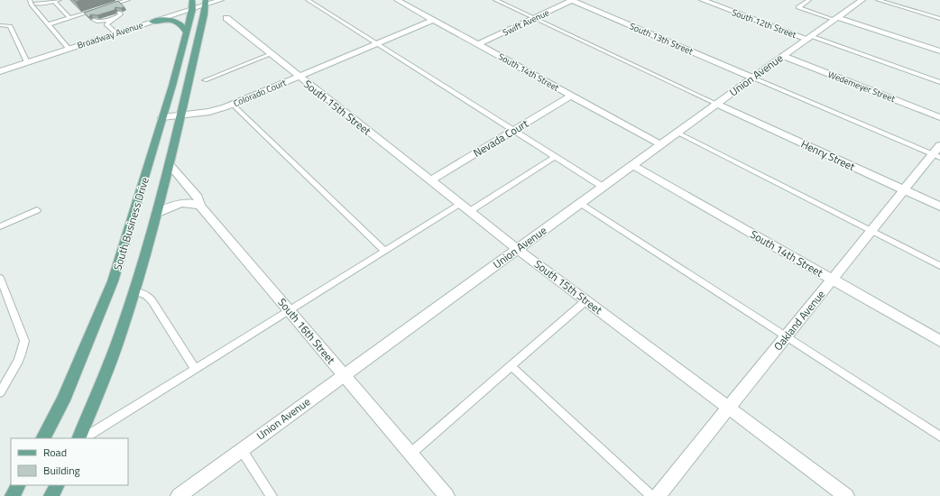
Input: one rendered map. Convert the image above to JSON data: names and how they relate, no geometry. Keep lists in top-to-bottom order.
{
  "streets": {
    "main road": ["South Business Drive"],
    "street": [
      "Swift Avenue",
      "South 12th Street",
      "Broadway Avenue",
      "South 13th Street",
      "South 14th Street",
      "Union Avenue",
      "Wedemeyer Street",
      "Colorado Court",
      "South 15th Street",
      "Nevada Court",
      "Henry Street",
      "Oakland Avenue",
      "South 16th Street"
    ]
  },
  "crossings": [
    ["Swift Avenue", "South 13th Street"],
    ["Swift Avenue", "South 14th Street"],
    ["South 12th Street", "Union Avenue"],
    ["Broadway Avenue", "South Business Drive"],
    ["South 13th Street", "Union Avenue"],
    ["South 14th Street", "Union Avenue"],
    ["South 14th Street", "Colorado Court"],
    ["South 14th Street", "Nevada Court"],
    ["South 14th Street", "Oakland Avenue"],
    ["Union Avenue", "Wedemeyer Street"],
    ["Union Avenue", "South 15th Street"],
    ["Union Avenue", "Henry Street"],
    ["Union Avenue", "South 16th Street"],
    ["Colorado Court", "South 15th Street"],
    ["Colorado Court", "South Business Drive"],
    ["South 15th Street", "Nevada Court"],
    ["South 15th Street", "Oakland Avenue"],
    ["Henry Street", "Oakland Avenue"],
    ["South Business Drive", "South 16th Street"]
  ],
  "legend": ["Road", "Building"]
}
